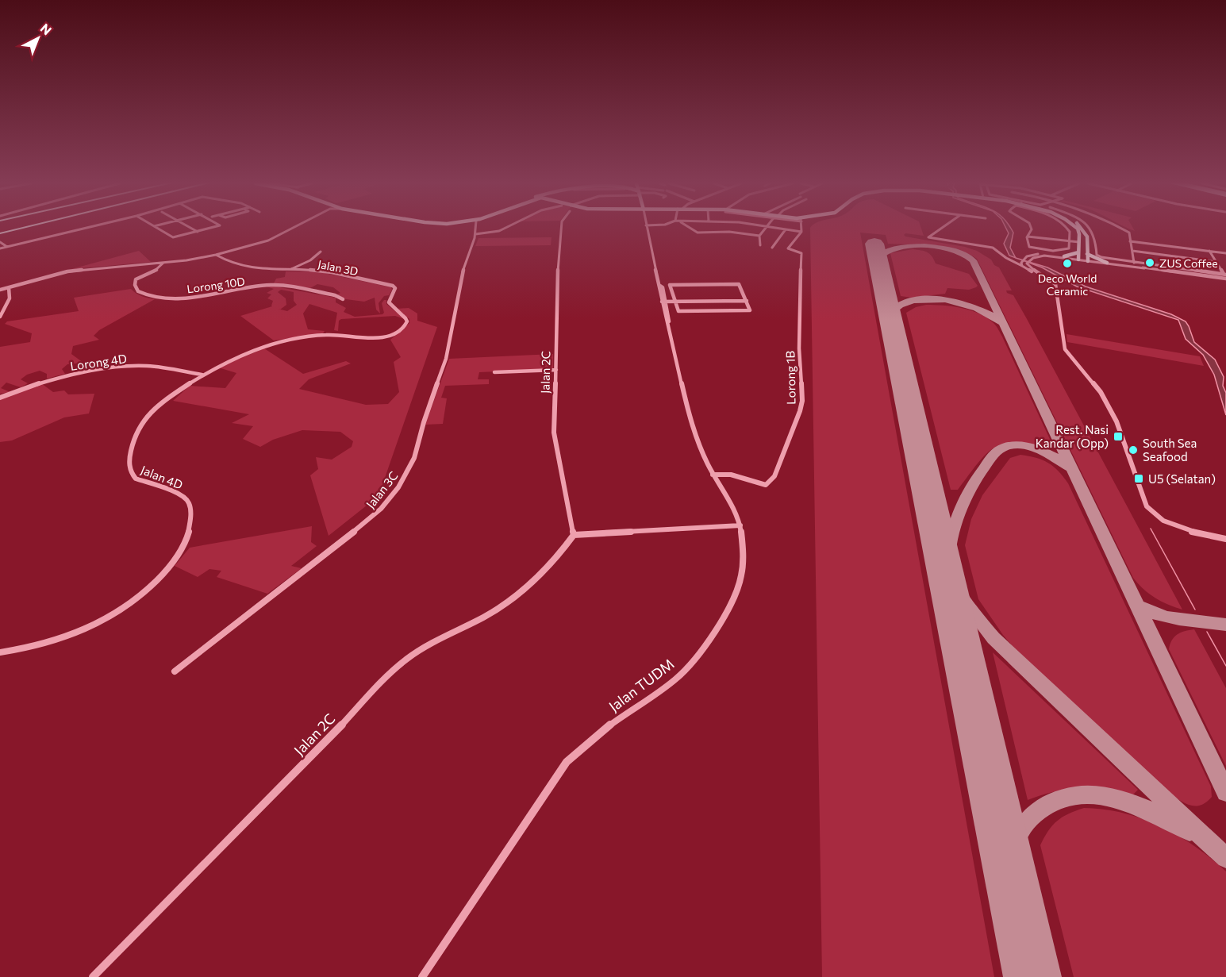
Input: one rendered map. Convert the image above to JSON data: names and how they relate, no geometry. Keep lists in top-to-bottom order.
{
  "streets": {
    "street": [
      "Jalan 3D",
      "Lorong 10D",
      "Lorong 4D",
      "Jalan 2C",
      "Lorong 1B",
      "Jalan 4D",
      "Jalan 3C",
      "Jalan TUDM"
    ]
  },
  "crossings": [
    ["Jalan 3D", "Jalan 4D"],
    ["Lorong 4D", "Jalan 4D"],
    ["Lorong 1B", "Jalan TUDM"]
  ],
  "places": {
    "other": ["ZUS Coffee", "Deco World Ceramic", "South Sea Seafood"],
    "transit": ["Rest. Nasi Kandar (Opp)", "U5 (Selatan)"]
  },
  "north": "top right"
}
